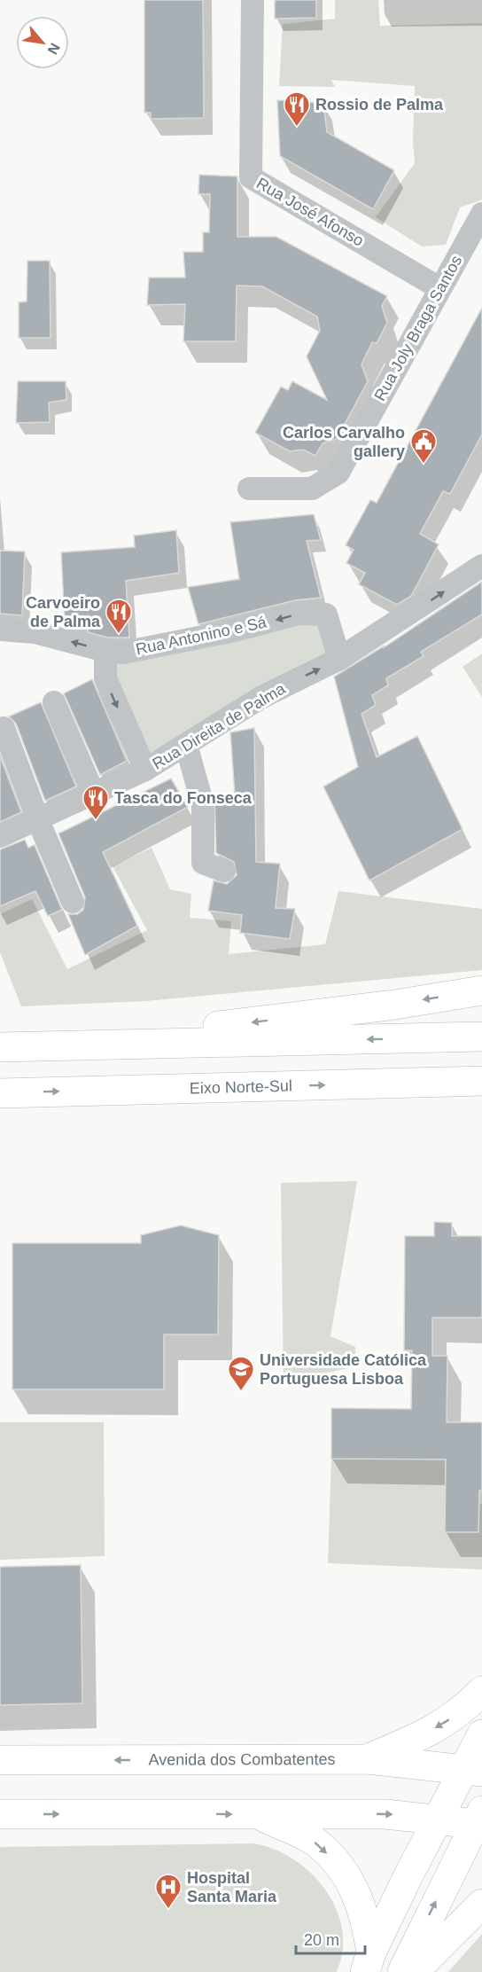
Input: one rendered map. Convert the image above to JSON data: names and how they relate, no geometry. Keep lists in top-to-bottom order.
{
  "streets": {
    "main road": ["Eixo Norte-Sul", "Avenida dos Combatentes"],
    "street": [
      "Rua José Afonso",
      "Rua Joly Braga Santos",
      "Rua Antonino e Sá",
      "Rua Direita de Palma"
    ]
  },
  "crossings": [
    ["Rua José Afonso", "Rua Joly Braga Santos"],
    ["Rua Antonino e Sá", "Rua Direita de Palma"]
  ],
  "one_way": ["Rua Antonino e Sá", "Rua Direita de Palma"],
  "places": {
    "restaurant": ["Rossio de Palma", "Carvoeiro de Palma", "Tasca do Fonseca"],
    "public building": ["Carlos Carvalho gallery"],
    "school or university": ["Universidade Católica Portuguesa Lisboa"],
    "hospital": ["Hospital Santa Maria"]
  },
  "scale_bar": "20 m",
  "north": "bottom right"
}
